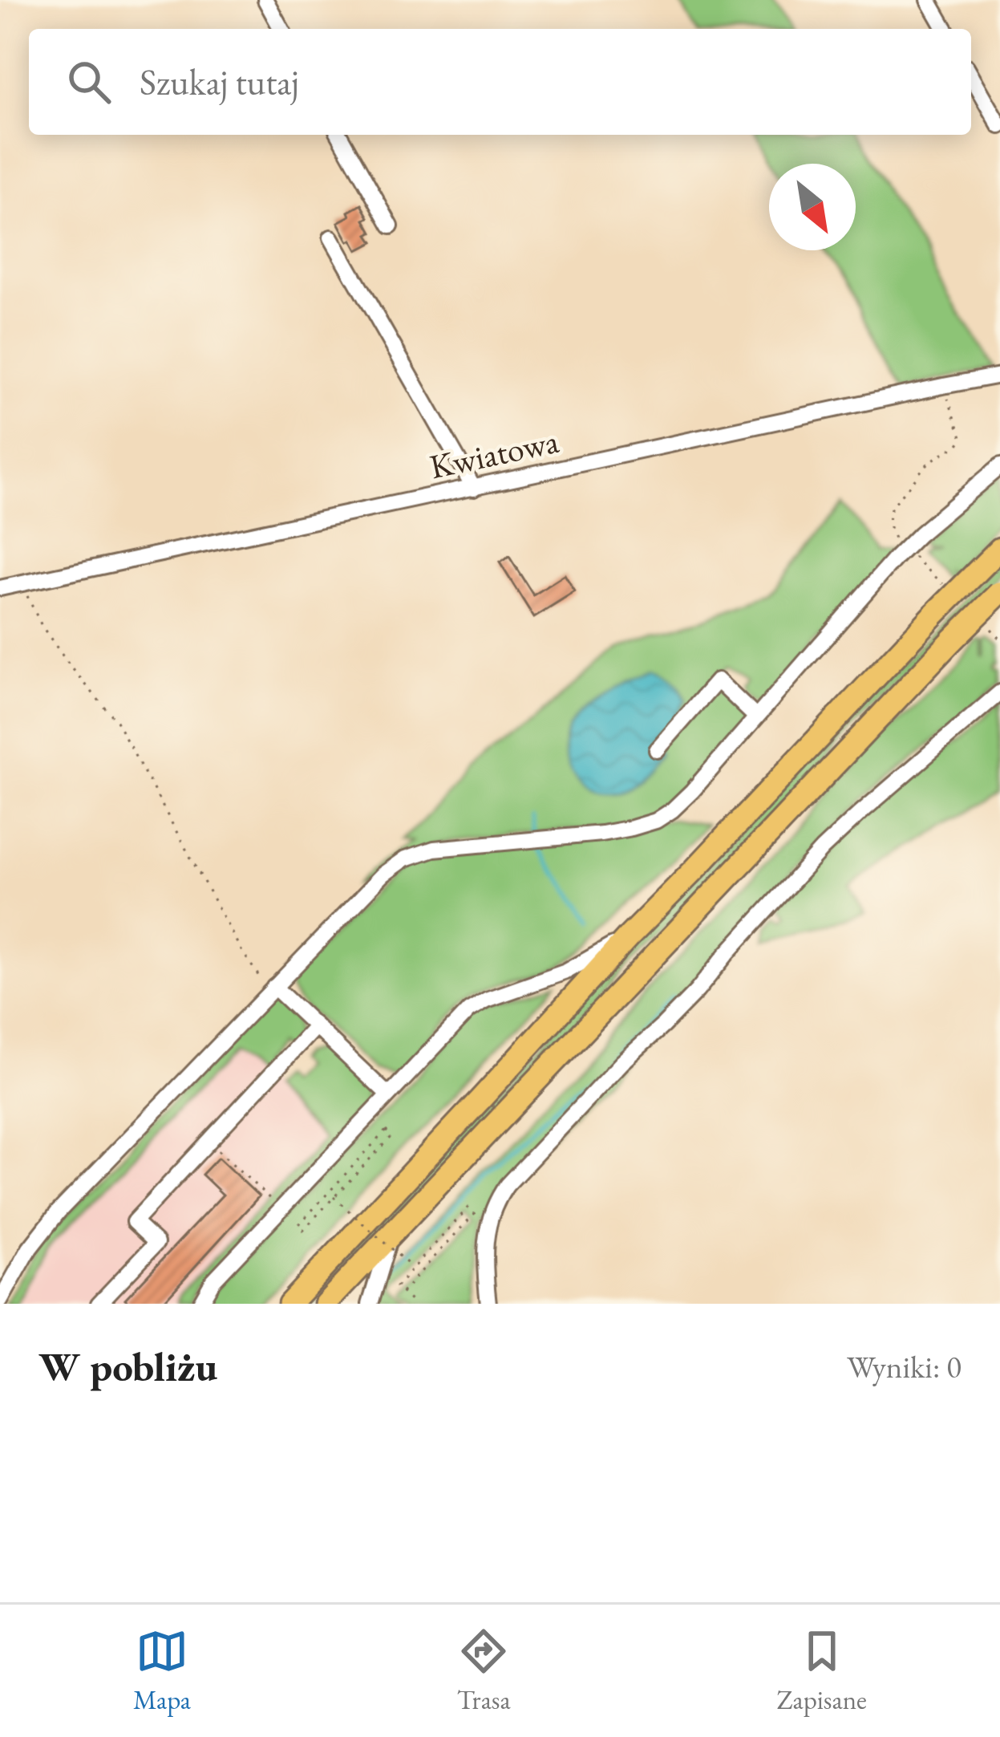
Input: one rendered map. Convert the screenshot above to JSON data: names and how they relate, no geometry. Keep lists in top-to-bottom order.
{
  "streets": {
    "street": ["Kwiatowa"]
  },
  "north": "bottom right",
  "page": {
    "search": "Szukaj tutaj",
    "heading": ["W pobliżu", "Wyniki: 0"],
    "nav": ["Mapa", "Trasa", "Zapisane"]
  }
}
